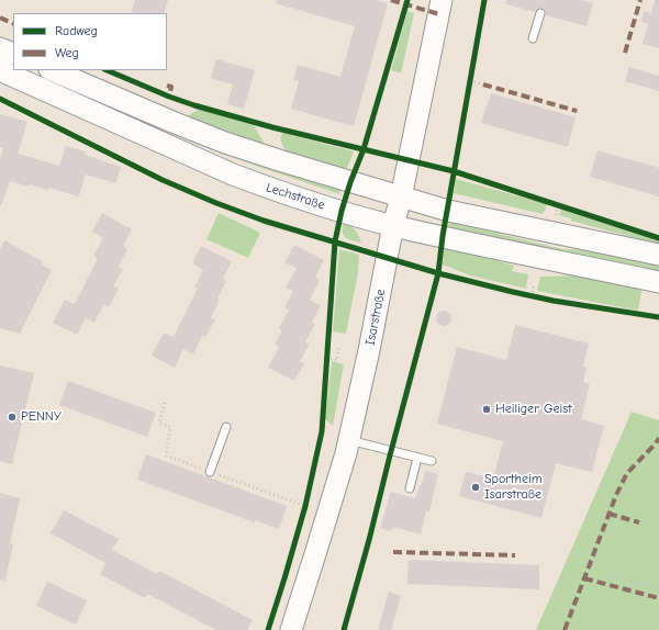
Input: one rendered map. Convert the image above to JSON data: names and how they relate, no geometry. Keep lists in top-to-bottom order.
{
  "streets": {
    "street": ["Lechstraße", "Isarstraße"]
  },
  "crossings": [
    ["Lechstraße", "Isarstraße"]
  ],
  "places": ["Heiliger Geist", "PENNY", "Sportheim Isarstraße"],
  "legend": ["Radweg", "Weg"]
}
